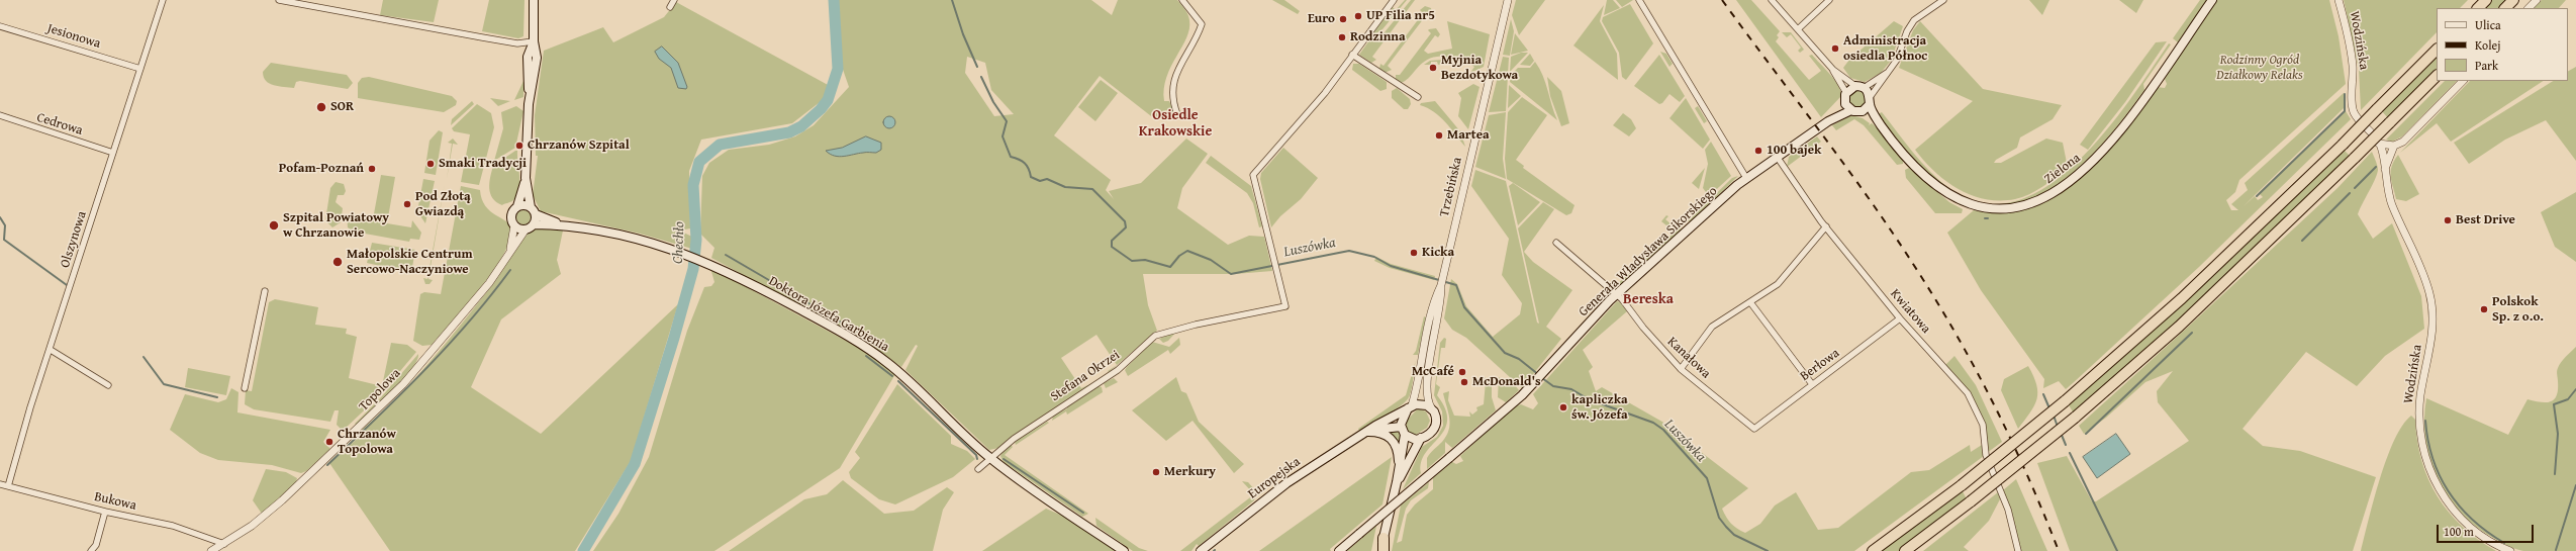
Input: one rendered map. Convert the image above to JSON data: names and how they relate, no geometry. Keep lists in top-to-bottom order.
{
  "streets": {
    "main road": [
      "Zielona",
      "Generała Władysława Sikorskiego",
      "Doktora Józefa Garbienia",
      "Europejska"
    ],
    "street": [
      "Jesionowa",
      "Wodzińska",
      "Cedrowa",
      "Trzebińska",
      "Olszynowa",
      "Kwiatowa",
      "Kanałowa",
      "Berłowa",
      "Stefana Okrzei",
      "Topolowa",
      "Bukowa"
    ]
  },
  "crossings": [
    ["Jesionowa", "Olszynowa"],
    ["Cedrowa", "Olszynowa"],
    ["Zielona", "Generała Władysława Sikorskiego"],
    ["Trzebińska", "Europejska"],
    ["Olszynowa", "Bukowa"],
    ["Generała Władysława Sikorskiego", "Kwiatowa"],
    ["Generała Władysława Sikorskiego", "Kanałowa"],
    ["Kwiatowa", "Berłowa"],
    ["Doktora Józefa Garbienia", "Stefana Okrzei"],
    ["Doktora Józefa Garbienia", "Topolowa"],
    ["Kanałowa", "Berłowa"],
    ["Topolowa", "Bukowa"]
  ],
  "districts": ["Osiedle Krakowskie", "Bereska"],
  "water": ["Chechło", "Luszówka"],
  "parks": ["Rodzinny Ogród Działkowy Relaks"],
  "places": [
    "UP Filia nr5",
    "Euro",
    "Rodzinna",
    "Administracja osiedla Północ",
    "Myjnia Bezdotykowa",
    "SOR",
    "Martea",
    "Chrzanów Szpital",
    "100 bajek",
    "Smaki Tradycji",
    "Pofam-Poznań",
    "Pod Złotą Gwiazdą",
    "Best Drive",
    "Szpital Powiatowy w Chrzanowie",
    "Kicka",
    "Małopolskie Centrum Sercowo-Naczyniowe",
    "Polskok Sp. z o.o.",
    "McCafé",
    "McDonald's",
    "kapliczka św. Józefa",
    "Chrzanów Topolowa",
    "Merkury"
  ],
  "legend": ["Ulica", "Kolej", "Park"],
  "scale_bar": "100 m"
}
